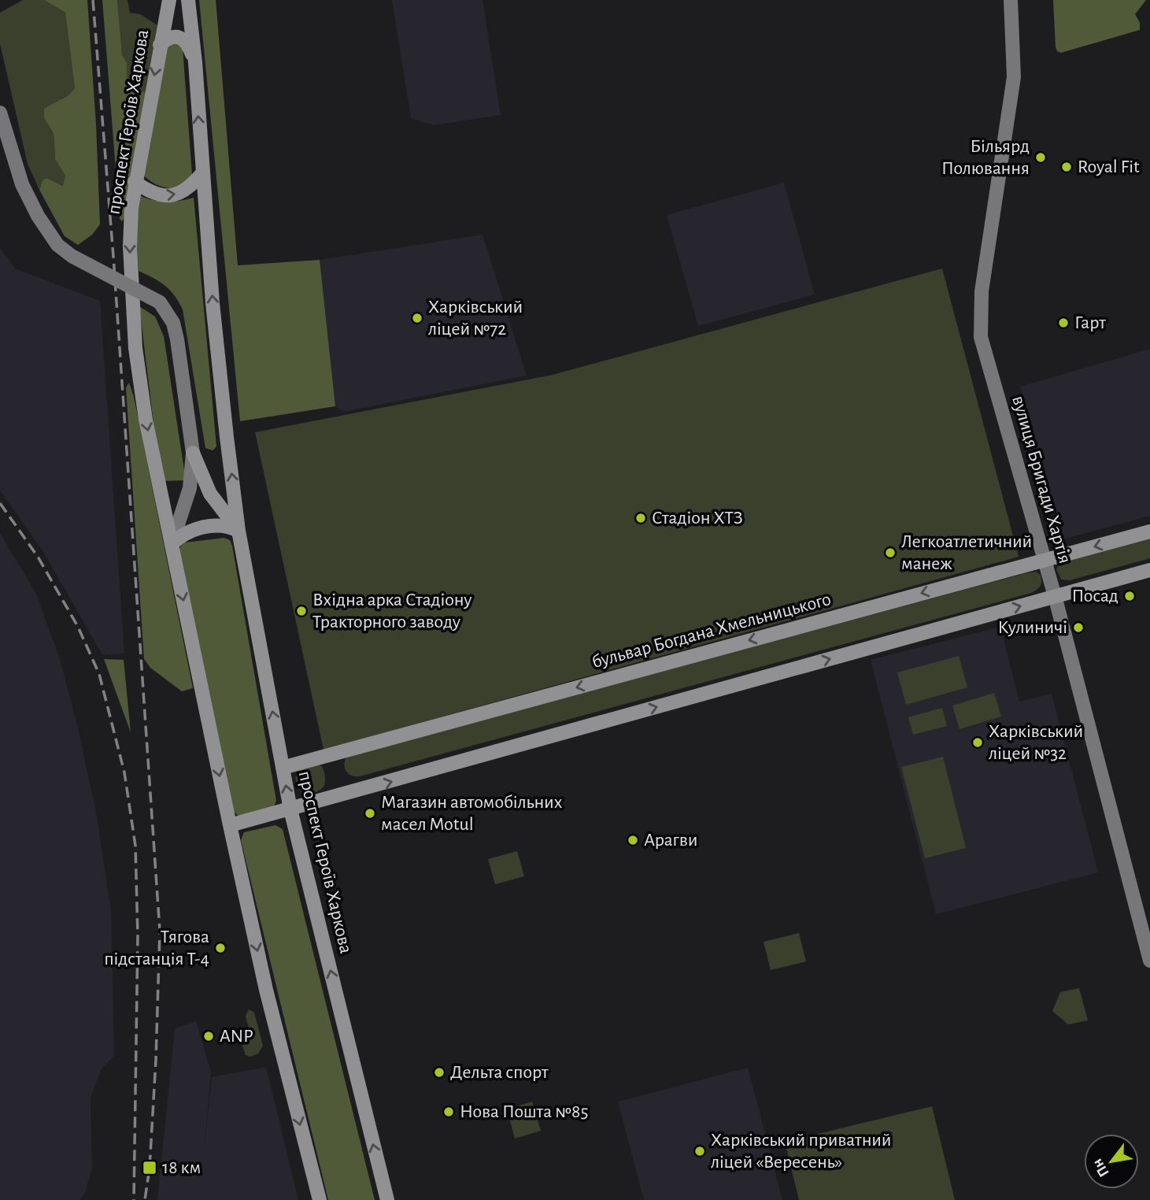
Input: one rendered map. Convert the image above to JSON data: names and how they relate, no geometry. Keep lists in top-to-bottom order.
{
  "streets": {
    "main road": ["проспект Героїв Харкова", "бульвар Богдана Хмельницького"],
    "street": ["вулиця Бригади Хартія"]
  },
  "crossings": [
    ["проспект Героїв Харкова", "бульвар Богдана Хмельницького"],
    ["вулиця Бригади Хартія", "бульвар Богдана Хмельницького"]
  ],
  "places": {
    "other": [
      "Більярд Полювання",
      "Royal Fit",
      "Харківський ліцей №72",
      "Гарт",
      "Стадіон ХТЗ",
      "Легкоатлетичний манеж",
      "Посад",
      "Вхідна арка Стадіону Тракторного заводу",
      "Кулиничі",
      "Харківський ліцей №32",
      "Магазин автомобільних масел Motul",
      "Арагви",
      "Тягова підстанція Т-4",
      "ANP",
      "Дельта спорт",
      "Нова Пошта №85",
      "Харківський приватний ліцей «Вересень»"
    ],
    "transit": ["18 км"]
  },
  "north": "bottom left"
}
